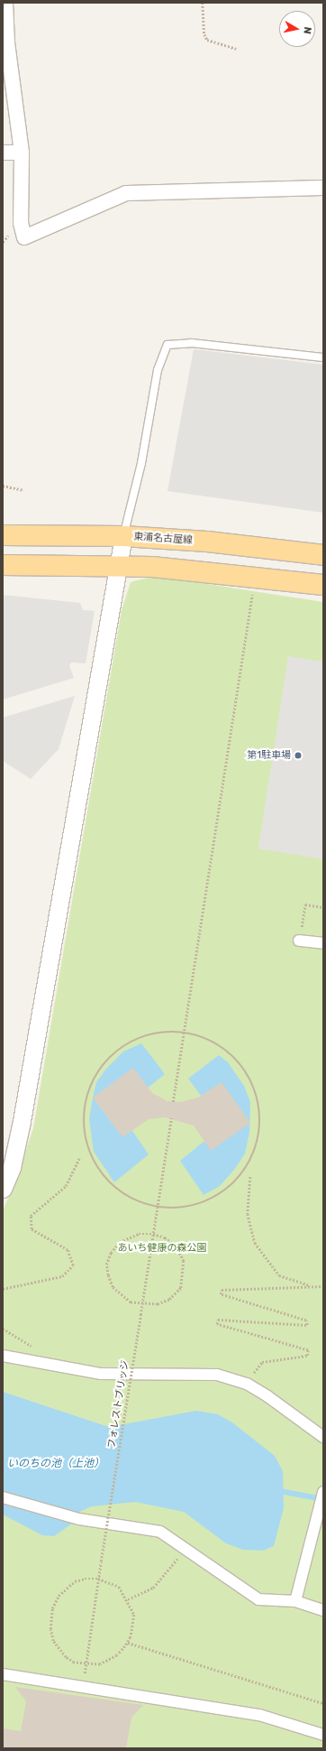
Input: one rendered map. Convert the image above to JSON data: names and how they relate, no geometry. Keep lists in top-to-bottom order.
{
  "streets": {
    "main road": ["東浦名古屋線"],
    "path": ["フォレストブリッジ"]
  },
  "water": ["いのちの池（上池）"],
  "parks": ["あいち健康の森公園"],
  "places": ["第1駐車場"],
  "north": "right"
}
